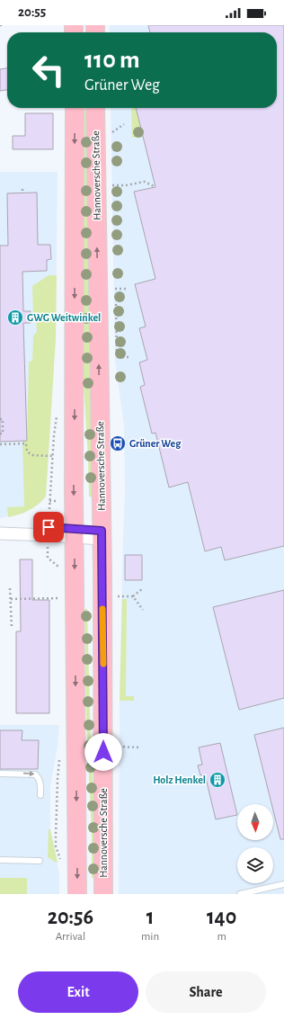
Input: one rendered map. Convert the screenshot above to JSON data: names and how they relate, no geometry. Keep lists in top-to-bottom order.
{
  "streets": {
    "main road": ["Hannoversche Straße"]
  },
  "places": {
    "building": ["GWG Weitwinkel", "Holz Henkel"],
    "bus stop": ["Grüner Weg"]
  },
  "north": "bottom",
  "page": {
    "status": "20:55",
    "turn": ["110 m", "Grüner Weg"],
    "eta": [
      "20:56",
      "Arrival",
      "1",
      "min",
      "140",
      "m"
    ],
    "buttons": ["Exit", "Share"]
  }
}
